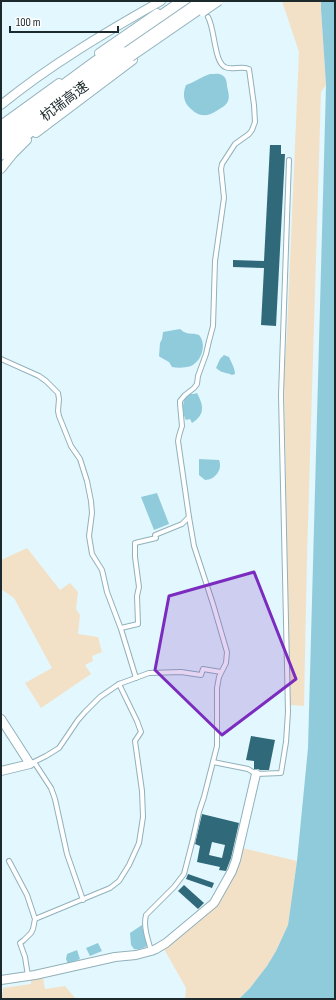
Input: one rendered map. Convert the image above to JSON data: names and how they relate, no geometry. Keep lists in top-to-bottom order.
{
  "streets": {
    "highway": ["杭瑞高速"]
  },
  "scale_bar": "100 m"
}
